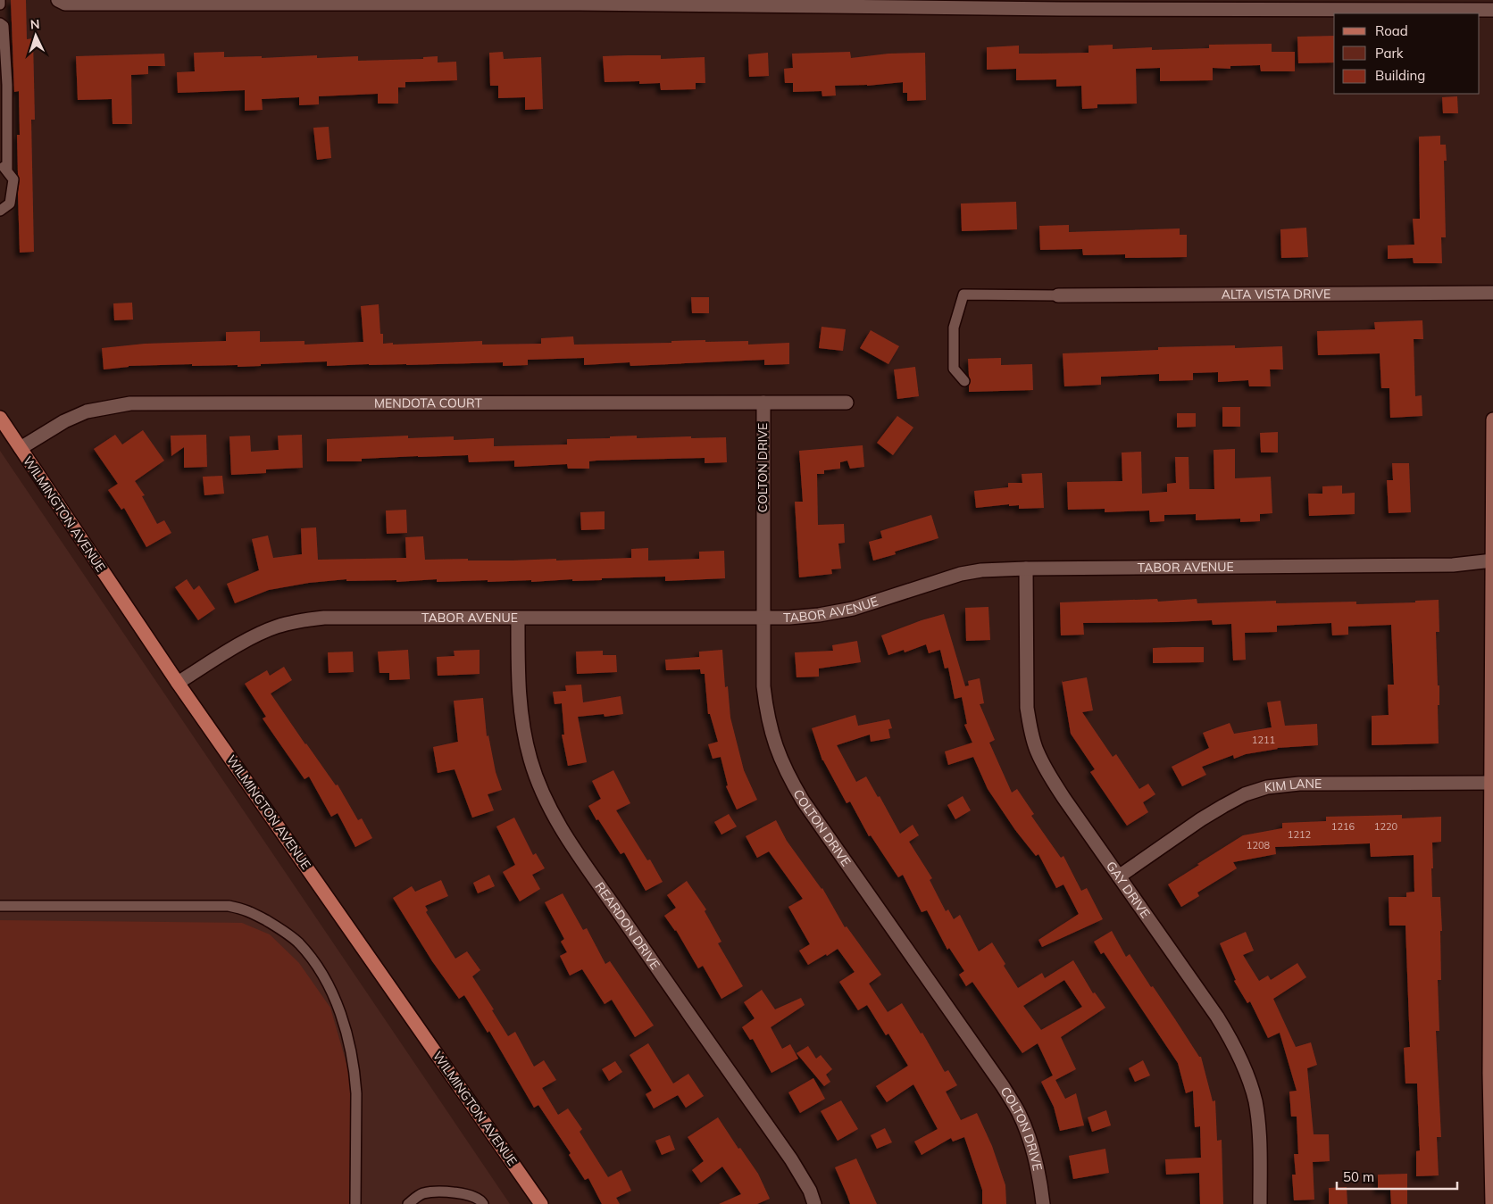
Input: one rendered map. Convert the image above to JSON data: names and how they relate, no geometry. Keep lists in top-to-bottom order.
{
  "streets": {
    "main road": ["WILMINGTON AVENUE"],
    "street": [
      "ALTA VISTA DRIVE",
      "MENDOTA COURT",
      "COLTON DRIVE",
      "TABOR AVENUE",
      "KIM LANE",
      "GAY DRIVE",
      "REARDON DRIVE"
    ]
  },
  "crossings": [
    ["MENDOTA COURT", "COLTON DRIVE"],
    ["MENDOTA COURT", "WILMINGTON AVENUE"],
    ["COLTON DRIVE", "TABOR AVENUE"],
    ["WILMINGTON AVENUE", "TABOR AVENUE"],
    ["TABOR AVENUE", "GAY DRIVE"],
    ["TABOR AVENUE", "REARDON DRIVE"],
    ["KIM LANE", "GAY DRIVE"]
  ],
  "house_numbers": [
    "1211",
    "1216",
    "1220",
    "1212",
    "1208"
  ],
  "legend": ["Road", "Park", "Building"],
  "scale_bar": "50 m",
  "north": "top"
}
